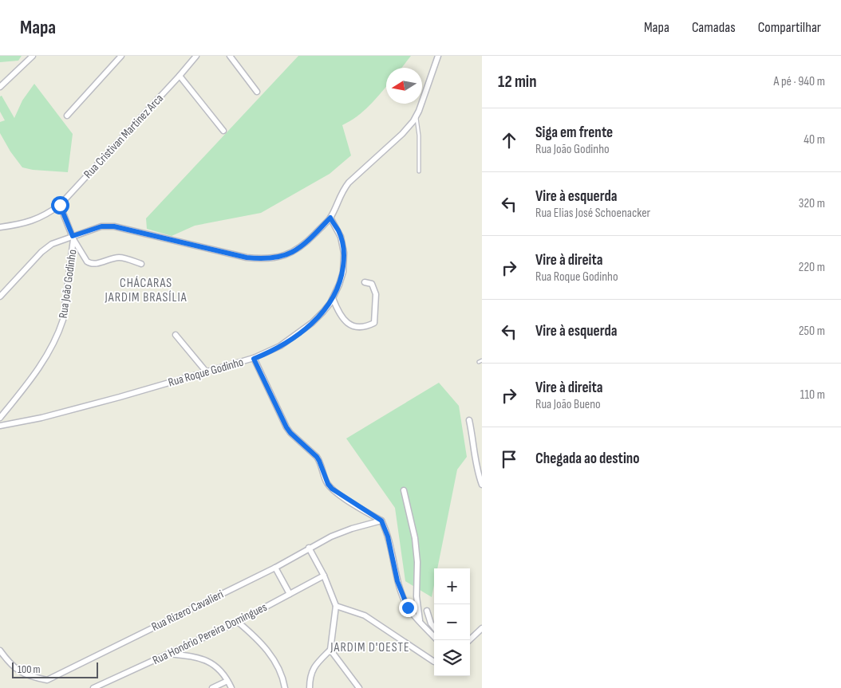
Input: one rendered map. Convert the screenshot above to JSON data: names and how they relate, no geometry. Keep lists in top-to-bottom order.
{
  "streets": {
    "street": [
      "Rua Cristivan Martinez Arca",
      "Rua João Godinho",
      "Rua Roque Godinho",
      "Rua Rizero Cavalieri",
      "Rua Honório Pereira Domingues"
    ]
  },
  "crossings": [
    ["Rua Cristivan Martinez Arca", "Rua João Godinho"]
  ],
  "districts": ["CHÁCARAS JARDIM BRASÍLIA", "JARDIM D'OESTE"],
  "scale_bar": "100 m",
  "north": "left",
  "page": {
    "header": "Mapa",
    "nav": ["Mapa", "Camadas", "Compartilhar"],
    "heading": ["12 min", "A pé · 940 m"],
    "list": [
      ["Siga em frente", "Rua João Godinho", "40 m"],
      ["Vire à esquerda", "Rua Elias José Schoenacker", "320 m"],
      ["Vire à direita", "Rua Roque Godinho", "220 m"],
      ["Vire à esquerda", "250 m"],
      ["Vire à direita", "Rua João Bueno", "110 m"],
      "Chegada ao destino"
    ],
    "map_buttons": ["+", "−"],
    "scale": "100 m"
  }
}
